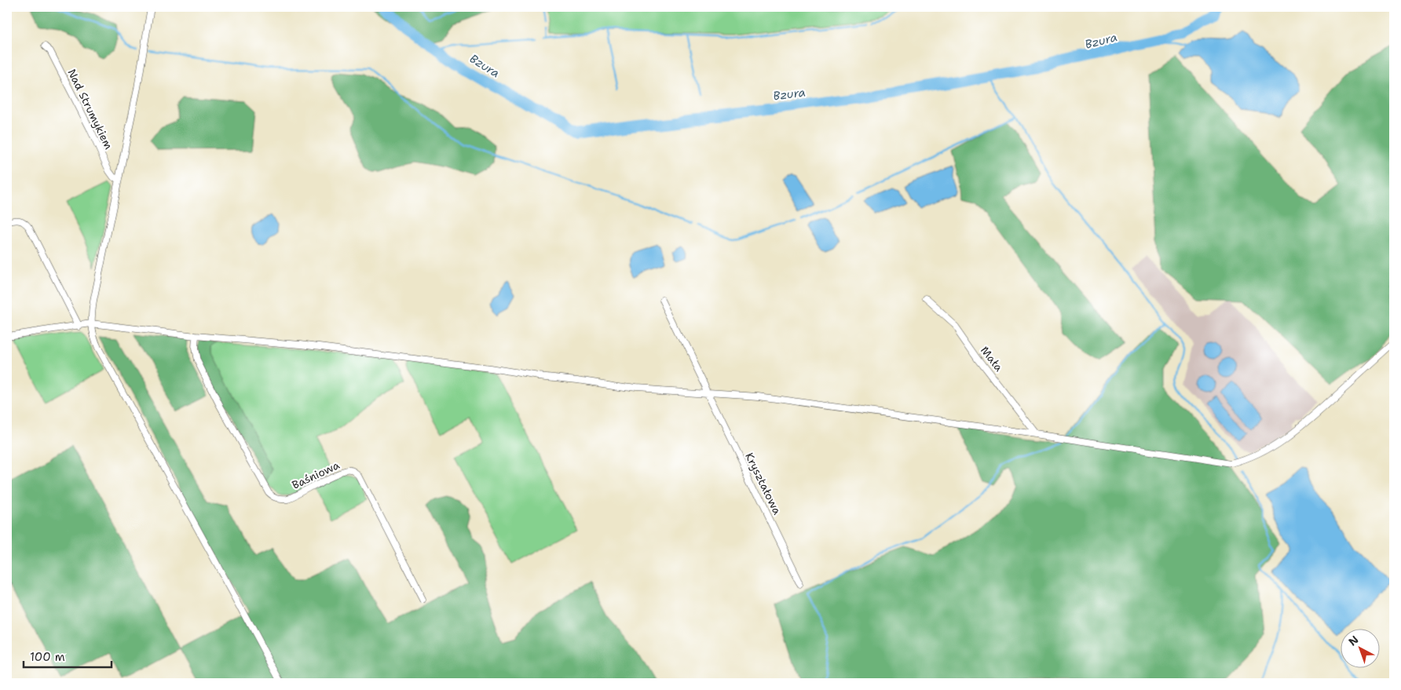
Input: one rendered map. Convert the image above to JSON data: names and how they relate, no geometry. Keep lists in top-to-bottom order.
{
  "streets": {
    "street": [
      "Nad Strumykiem",
      "Mała",
      "Baśniowa",
      "Kryształowa"
    ]
  },
  "water": ["Bzura"],
  "scale_bar": "100 m",
  "north": "top left"
}
